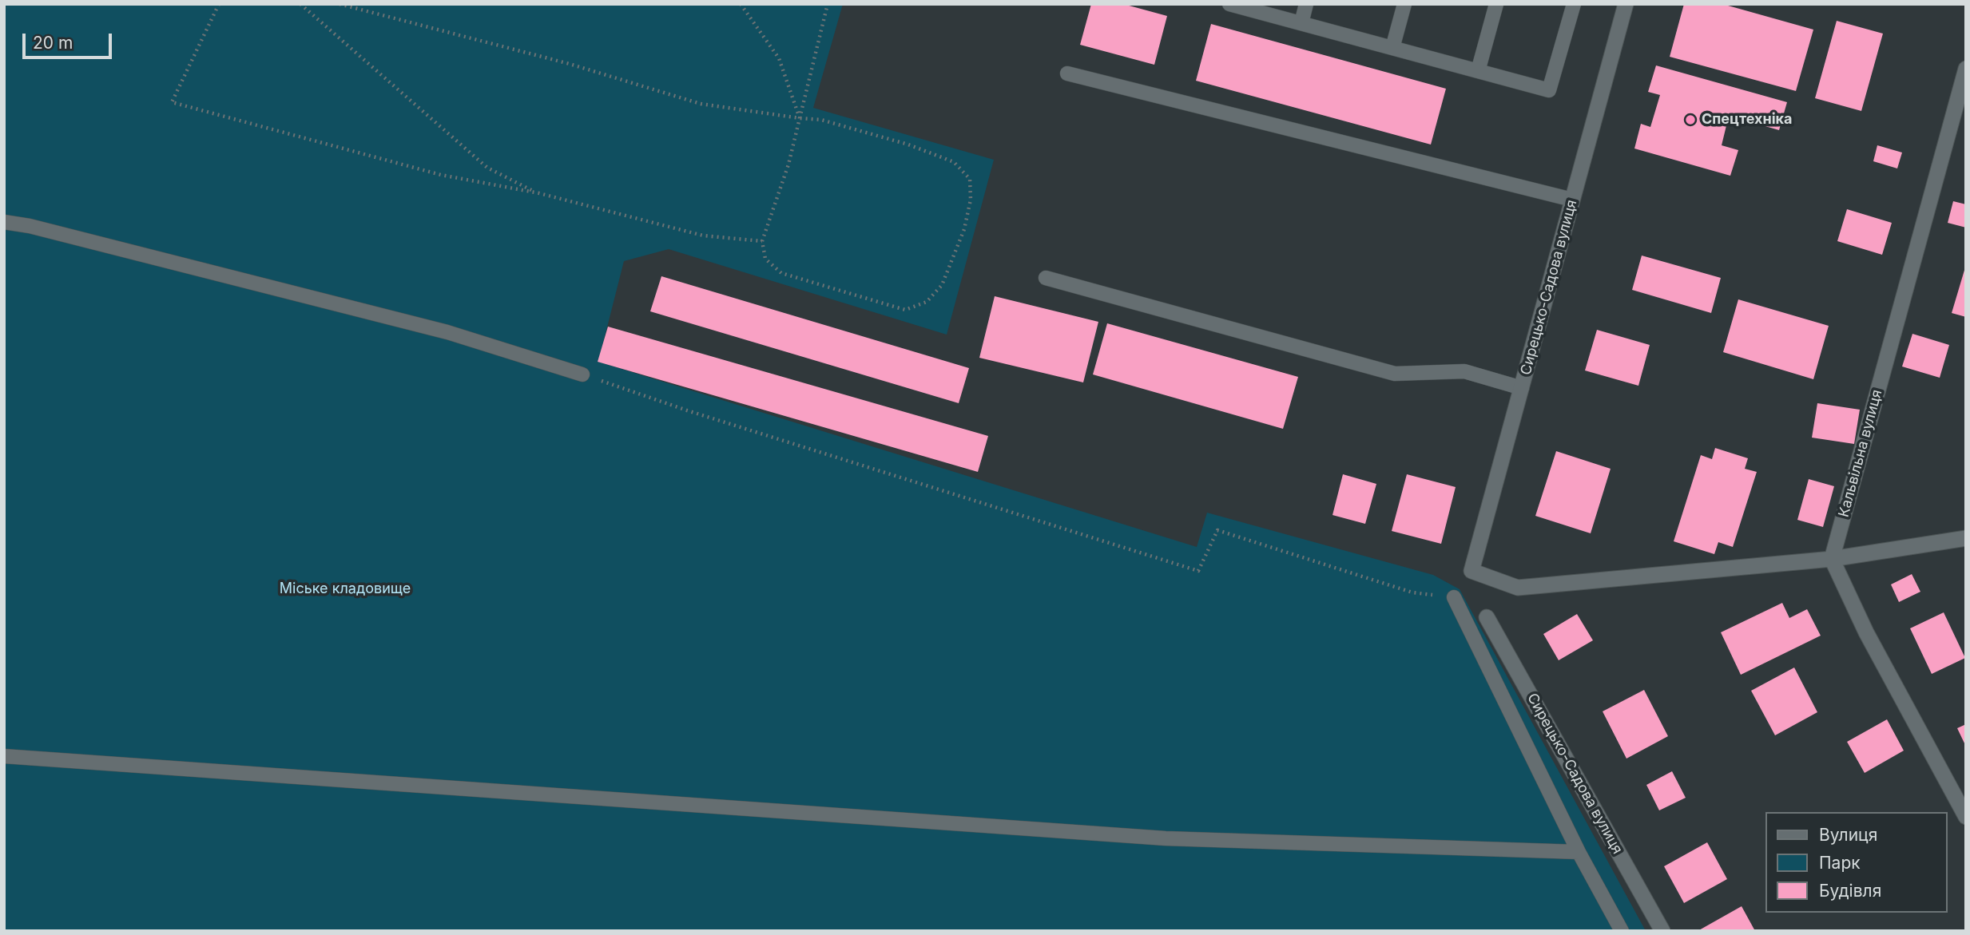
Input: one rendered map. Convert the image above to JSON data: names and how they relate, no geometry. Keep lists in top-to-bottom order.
{
  "streets": {
    "street": ["Сирецько-Садова вулиця", "Кальвільна вулиця"]
  },
  "crossings": [
    ["Сирецько-Садова вулиця", "Кальвільна вулиця"]
  ],
  "parks": ["Міське кладовище"],
  "places": ["Спецтехніка"],
  "legend": ["Вулиця", "Парк", "Будівля"],
  "scale_bar": "20 m"
}
